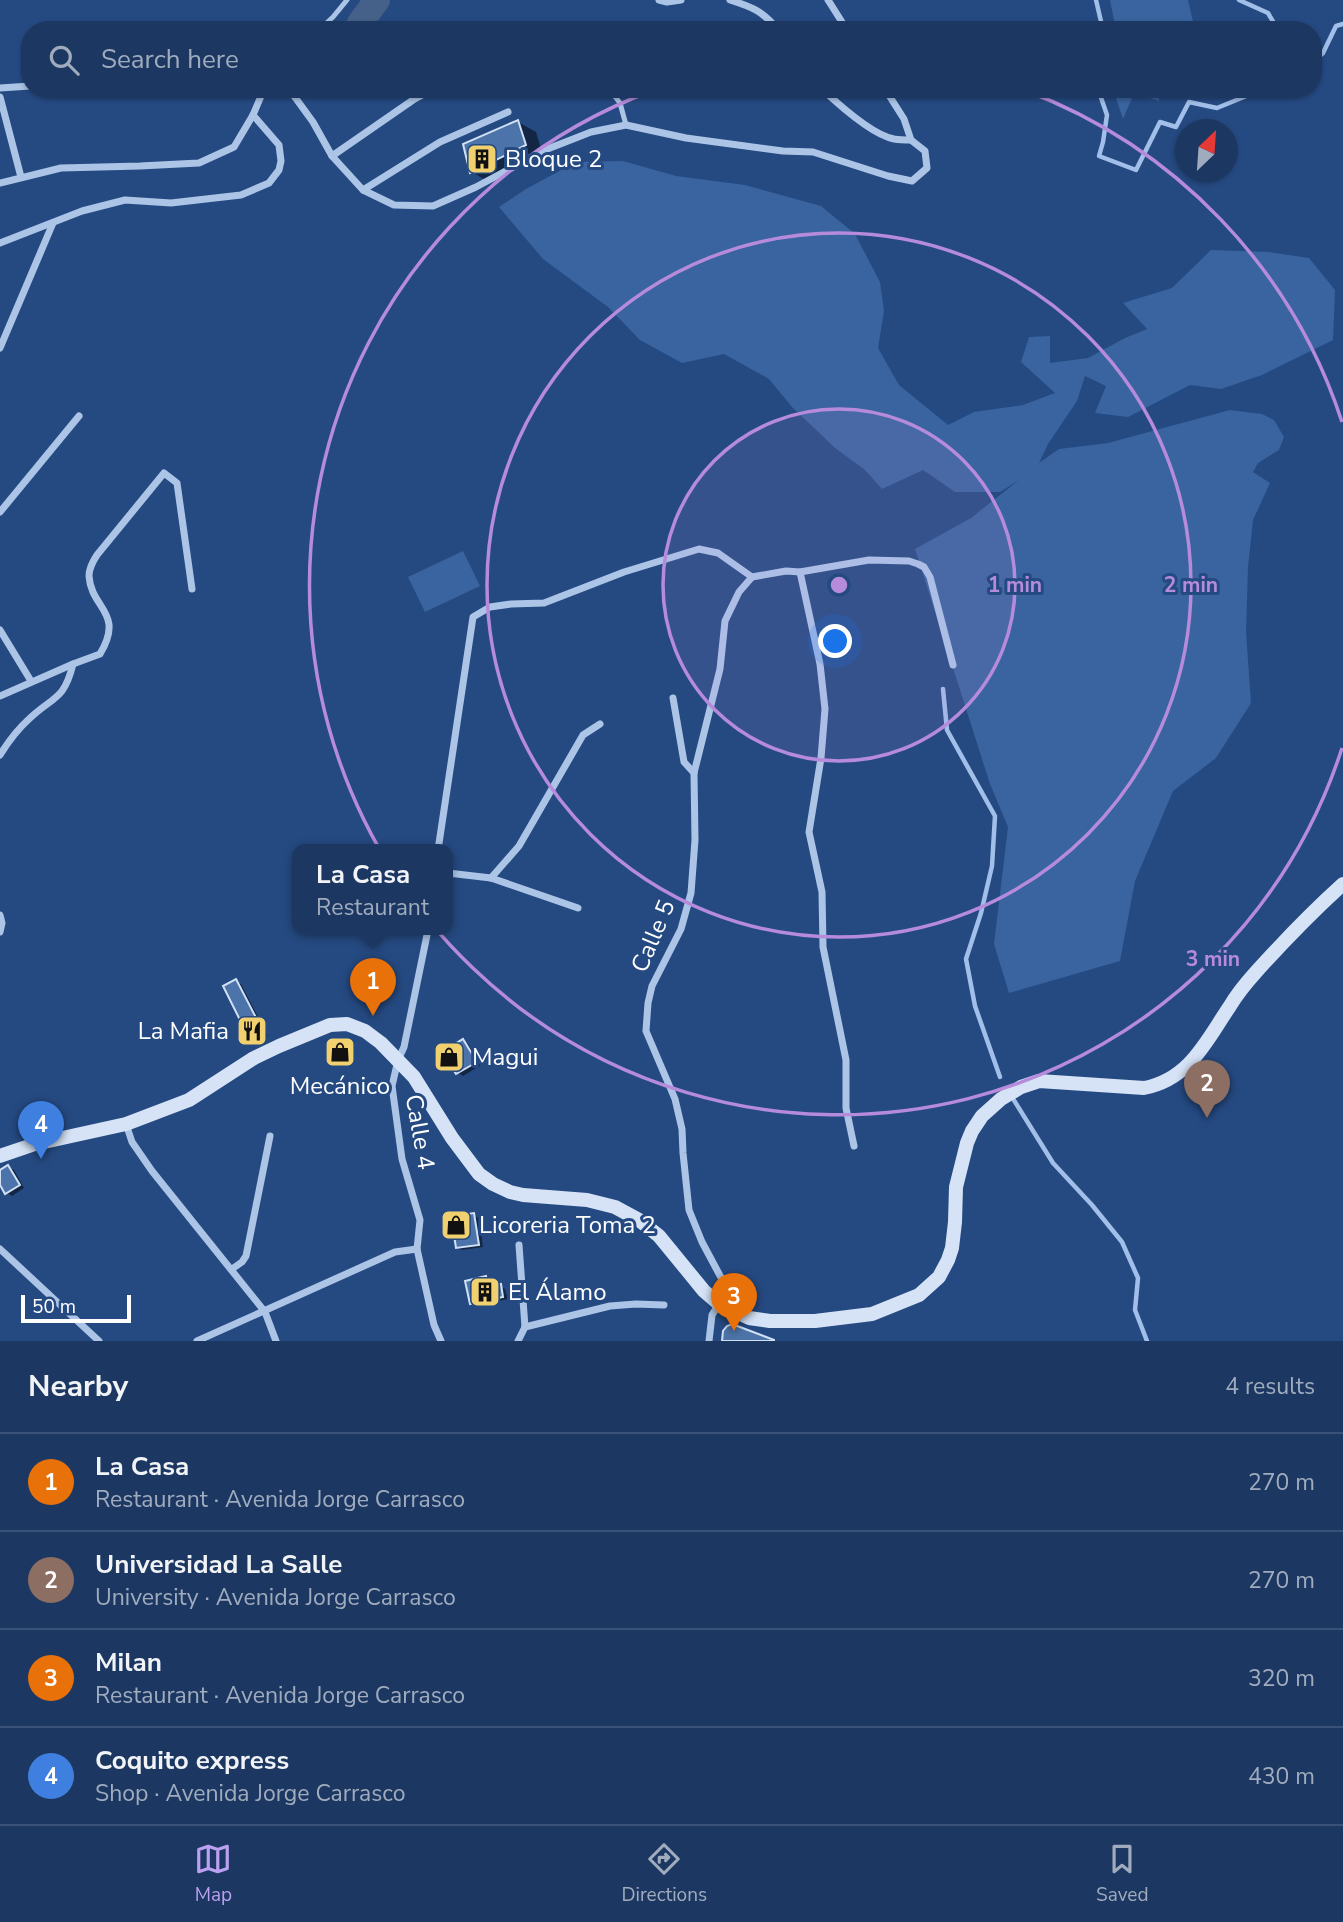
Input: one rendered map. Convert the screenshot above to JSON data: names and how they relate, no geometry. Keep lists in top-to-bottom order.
{
  "streets": {
    "street": ["Calle 5", "Calle 4"]
  },
  "places": {
    "building": ["Bloque 2", "El Álamo"],
    "restaurant": ["La Mafia"],
    "shop": ["Mecánico", "Magui", "Licoreria Toma 2"]
  },
  "scale_bar": "50 m",
  "north": "top right",
  "page": {
    "search": "Search here",
    "popup": ["La Casa", "Restaurant"],
    "pins": [
      "1",
      "2",
      "4",
      "3"
    ],
    "scale": "50 m",
    "heading": ["Nearby", "4 results"],
    "list": [
      {
        "mark": "1",
        "name": "La Casa",
        "note": "Restaurant · Avenida Jorge Carrasco",
        "value": "270 m"
      },
      {
        "mark": "2",
        "name": "Universidad La Salle",
        "note": "University · Avenida Jorge Carrasco",
        "value": "270 m"
      },
      {
        "mark": "3",
        "name": "Milan",
        "note": "Restaurant · Avenida Jorge Carrasco",
        "value": "320 m"
      },
      {
        "mark": "4",
        "name": "Coquito express",
        "note": "Shop · Avenida Jorge Carrasco",
        "value": "430 m"
      }
    ],
    "nav": ["Map", "Directions", "Saved"]
  },
  "rings": ["1 min", "2 min", "3 min"]
}
